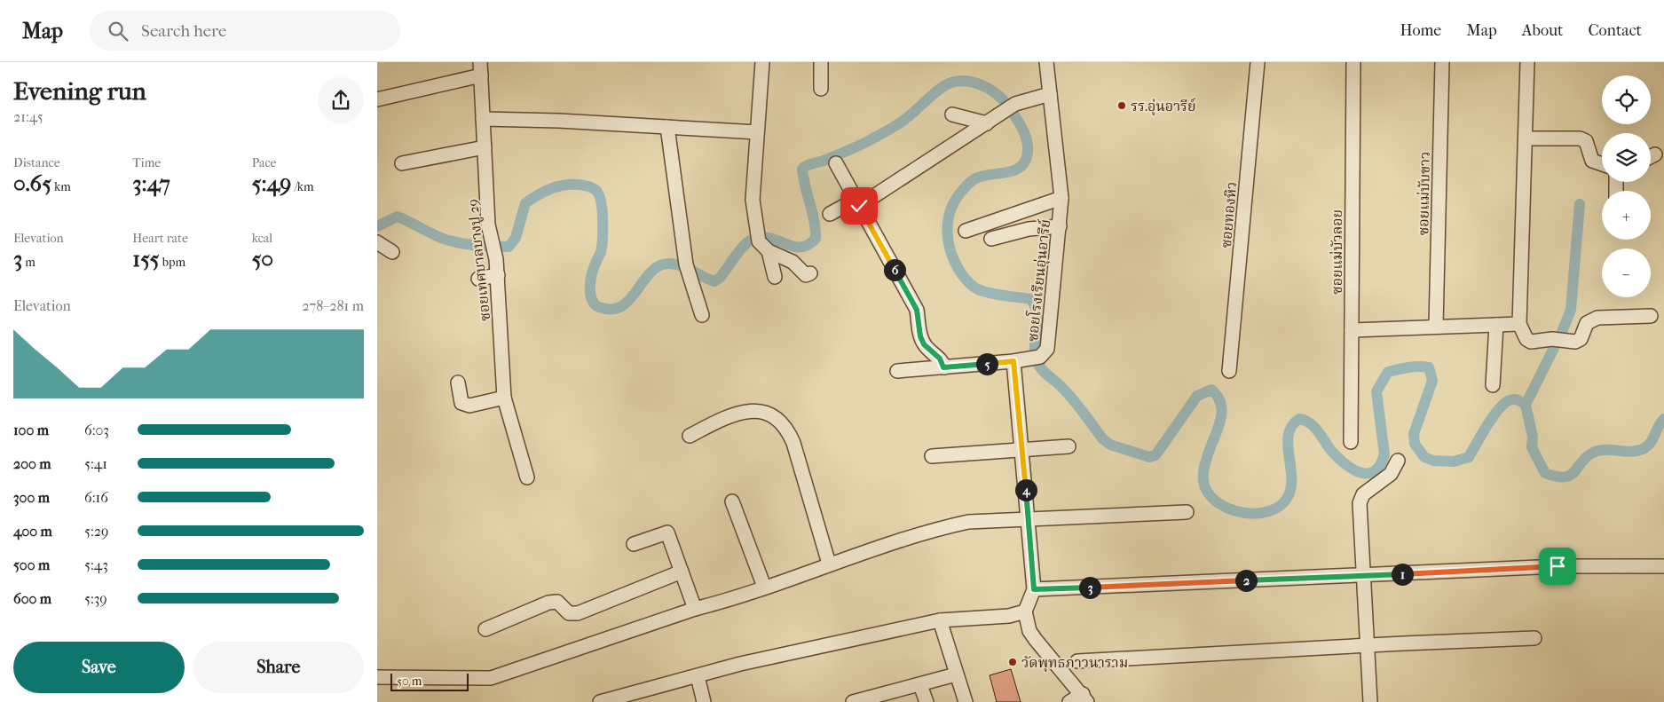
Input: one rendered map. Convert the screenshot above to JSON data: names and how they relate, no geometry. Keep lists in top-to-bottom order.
{
  "streets": {
    "street": [
      "ซอยแม่บับขาว",
      "ซอยทองหิว",
      "ซอยแม่บัวลอย",
      "ซอยเทศบาลบางปู 29",
      "ซอยโรงเรียนอุ่นอารีย์"
    ]
  },
  "places": ["รร.อุ่นอารีย์", "วัดพุทธภาวนาราม"],
  "scale_bar": "50 m",
  "page": {
    "header": "Map",
    "search": "Search here",
    "nav": [
      "Home",
      "Map",
      "About",
      "Contact"
    ],
    "heading": ["Evening run", "21:45"],
    "map_buttons": ["+", "−"],
    "stats": [
      ["Distance", "0.65 km"],
      ["Time", "3:47"],
      ["Pace", "5:49 /km"],
      ["Elevation", "3 m"],
      ["Heart rate", "155 bpm"],
      ["kcal", "50"]
    ],
    "pins": [
      "6",
      "5",
      "4",
      "1",
      "2",
      "3"
    ],
    "chart": ["Elevation", "278–281 m"],
    "list": [
      {
        "name": "100 m",
        "note": "6:03"
      },
      {
        "name": "200 m",
        "note": "5:41"
      },
      {
        "name": "300 m",
        "note": "6:16"
      },
      {
        "name": "400 m",
        "note": "5:29"
      },
      {
        "name": "500 m",
        "note": "5:43"
      },
      {
        "name": "600 m",
        "note": "5:39"
      }
    ],
    "buttons": ["Save", "Share"],
    "scale": "50 m"
  }
}
